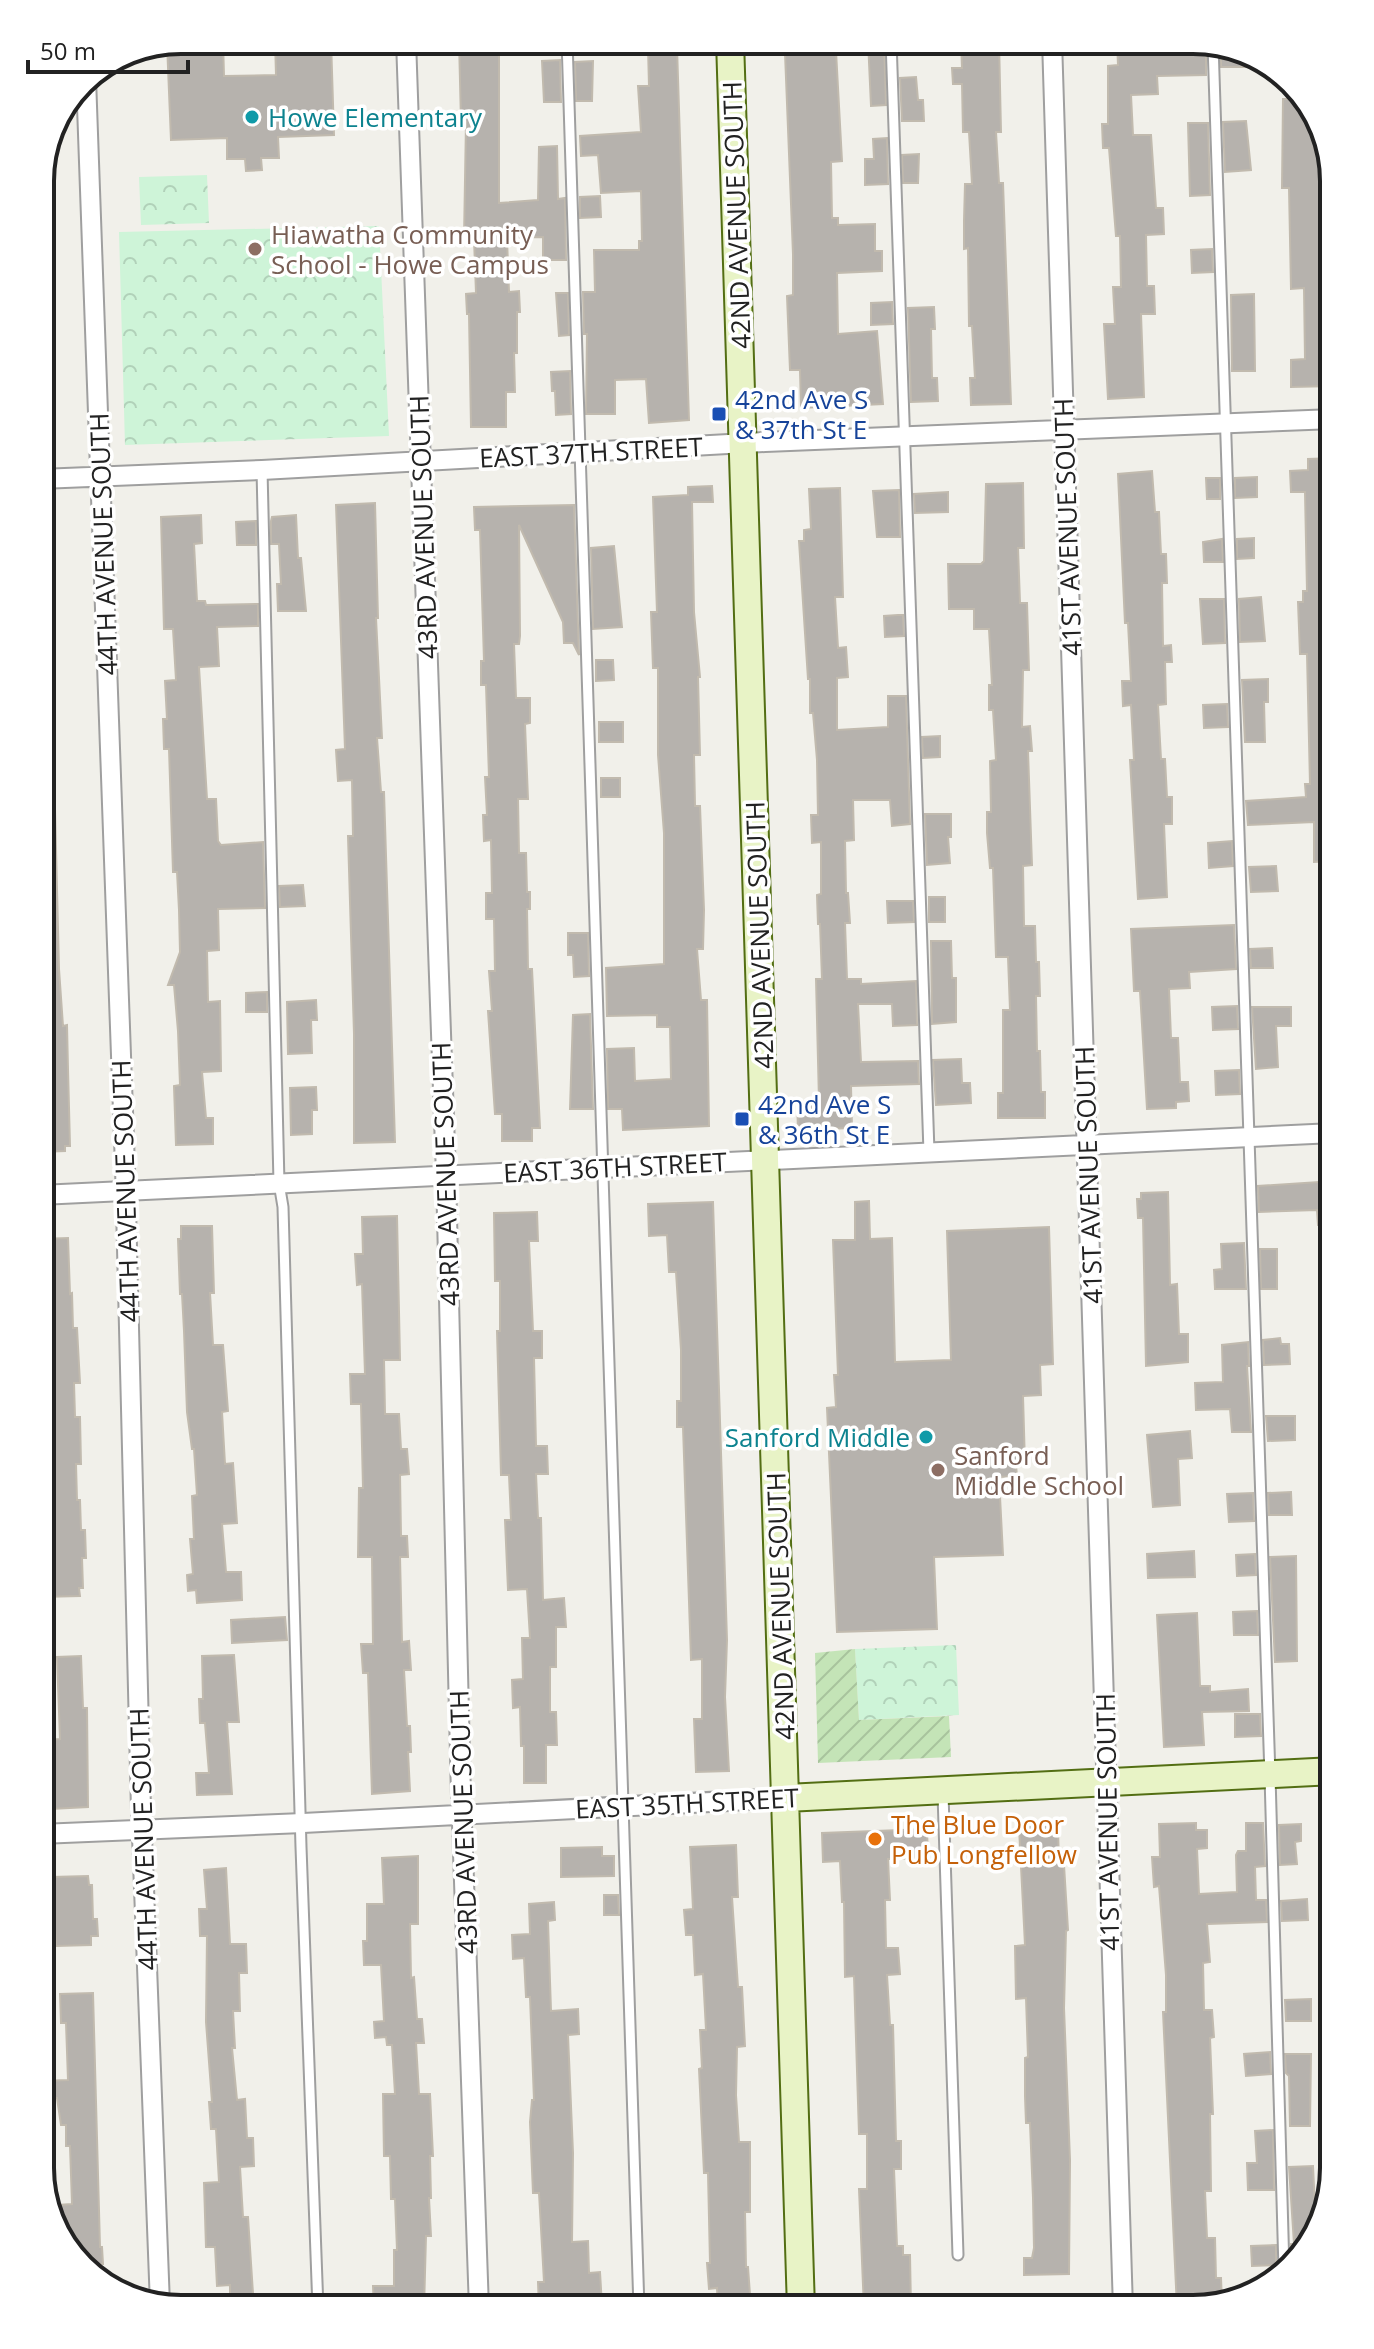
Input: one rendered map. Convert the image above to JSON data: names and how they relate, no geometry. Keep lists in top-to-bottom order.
{
  "streets": {
    "street": [
      "42ND AVENUE SOUTH",
      "EAST 37TH STREET",
      "43RD AVENUE SOUTH",
      "41ST AVENUE SOUTH",
      "44TH AVENUE SOUTH",
      "EAST 36TH STREET",
      "EAST 35TH STREET"
    ]
  },
  "crossings": [
    ["42ND AVENUE SOUTH", "EAST 37TH STREET"],
    ["42ND AVENUE SOUTH", "EAST 36TH STREET"],
    ["42ND AVENUE SOUTH", "EAST 35TH STREET"],
    ["EAST 37TH STREET", "43RD AVENUE SOUTH"],
    ["EAST 37TH STREET", "41ST AVENUE SOUTH"],
    ["EAST 37TH STREET", "44TH AVENUE SOUTH"],
    ["43RD AVENUE SOUTH", "EAST 36TH STREET"],
    ["43RD AVENUE SOUTH", "EAST 35TH STREET"],
    ["41ST AVENUE SOUTH", "EAST 36TH STREET"],
    ["41ST AVENUE SOUTH", "EAST 35TH STREET"],
    ["44TH AVENUE SOUTH", "EAST 36TH STREET"],
    ["44TH AVENUE SOUTH", "EAST 35TH STREET"]
  ],
  "places": {
    "other": [
      "Howe Elementary",
      "Hiawatha Community School - Howe Campus",
      "Sanford Middle",
      "Sanford Middle School",
      "The Blue Door Pub Longfellow"
    ],
    "transit": ["42nd Ave S & 37th St E", "42nd Ave S & 36th St E"]
  },
  "scale_bar": "50 m"
}
